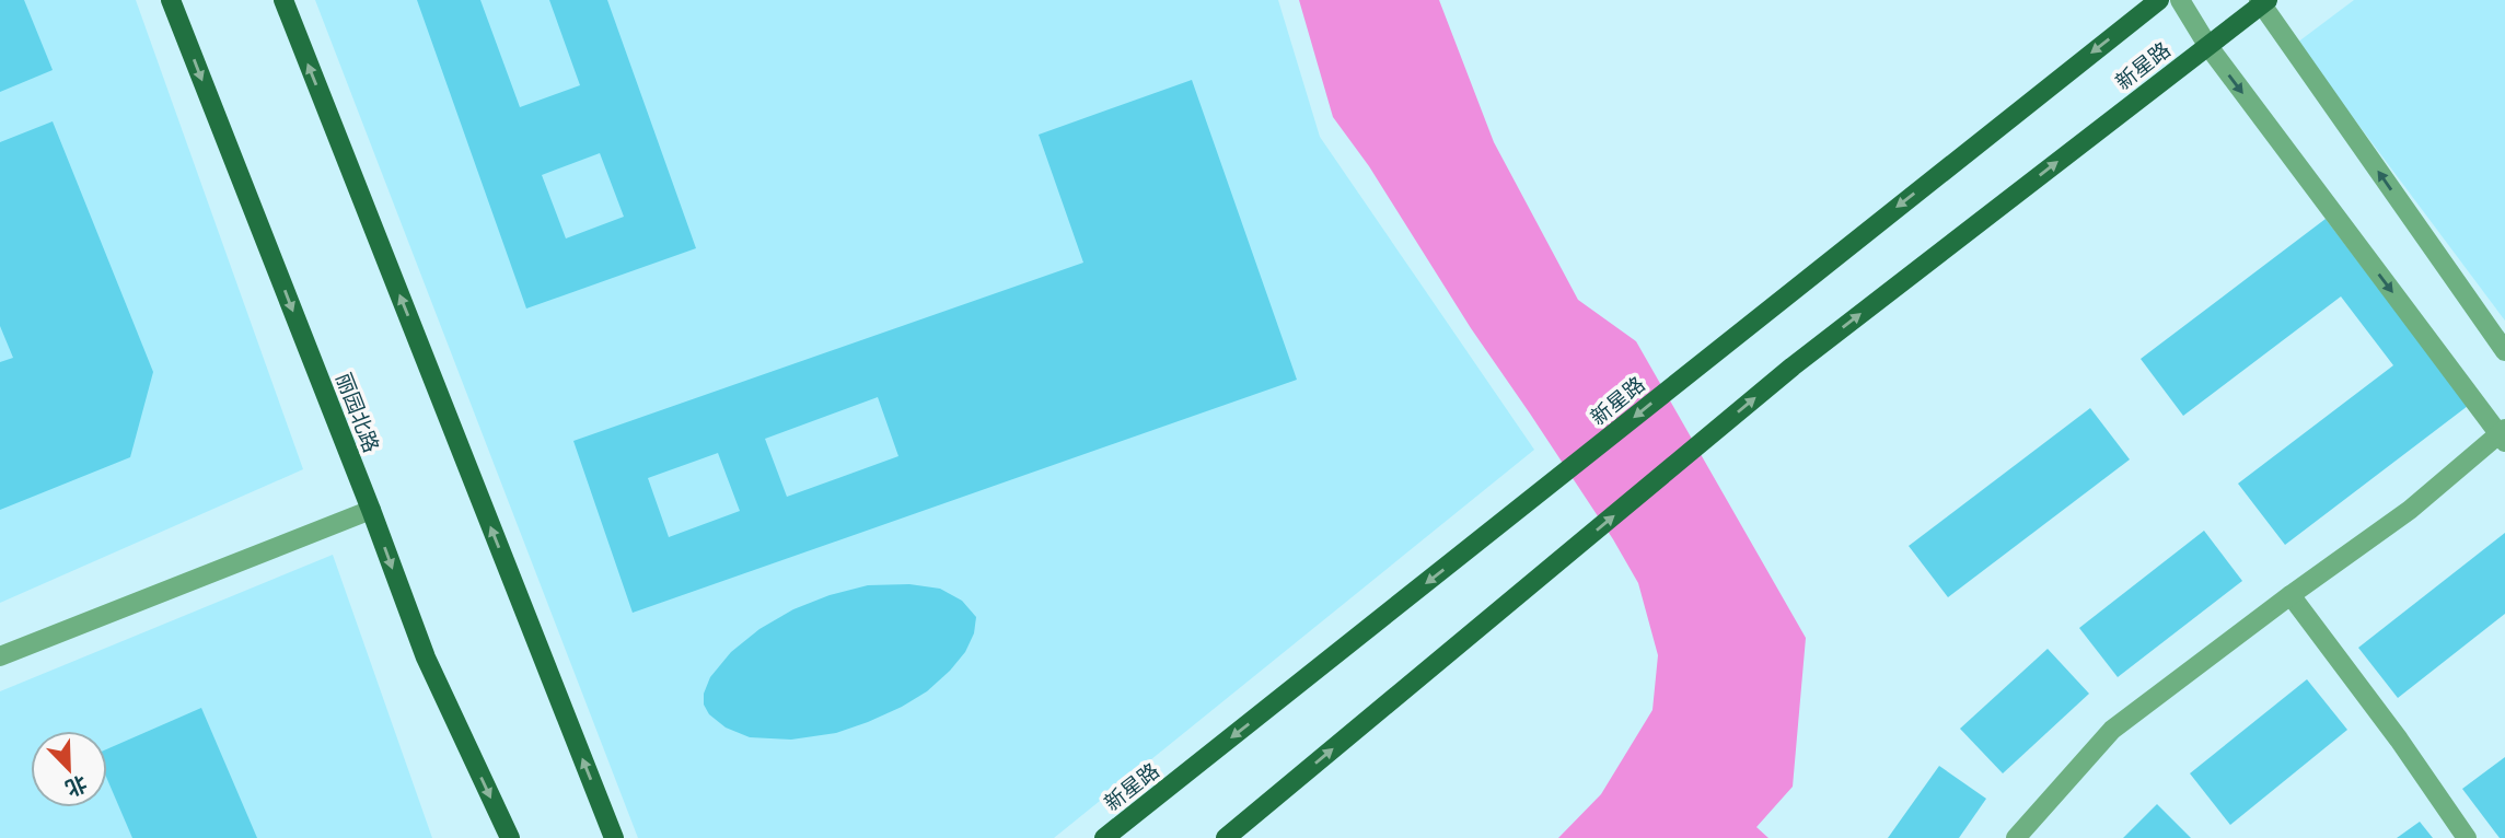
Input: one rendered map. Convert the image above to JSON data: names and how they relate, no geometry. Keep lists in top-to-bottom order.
{
  "streets": {
    "main road": ["新星路", "丽园北路"]
  },
  "north": "bottom right"
}
